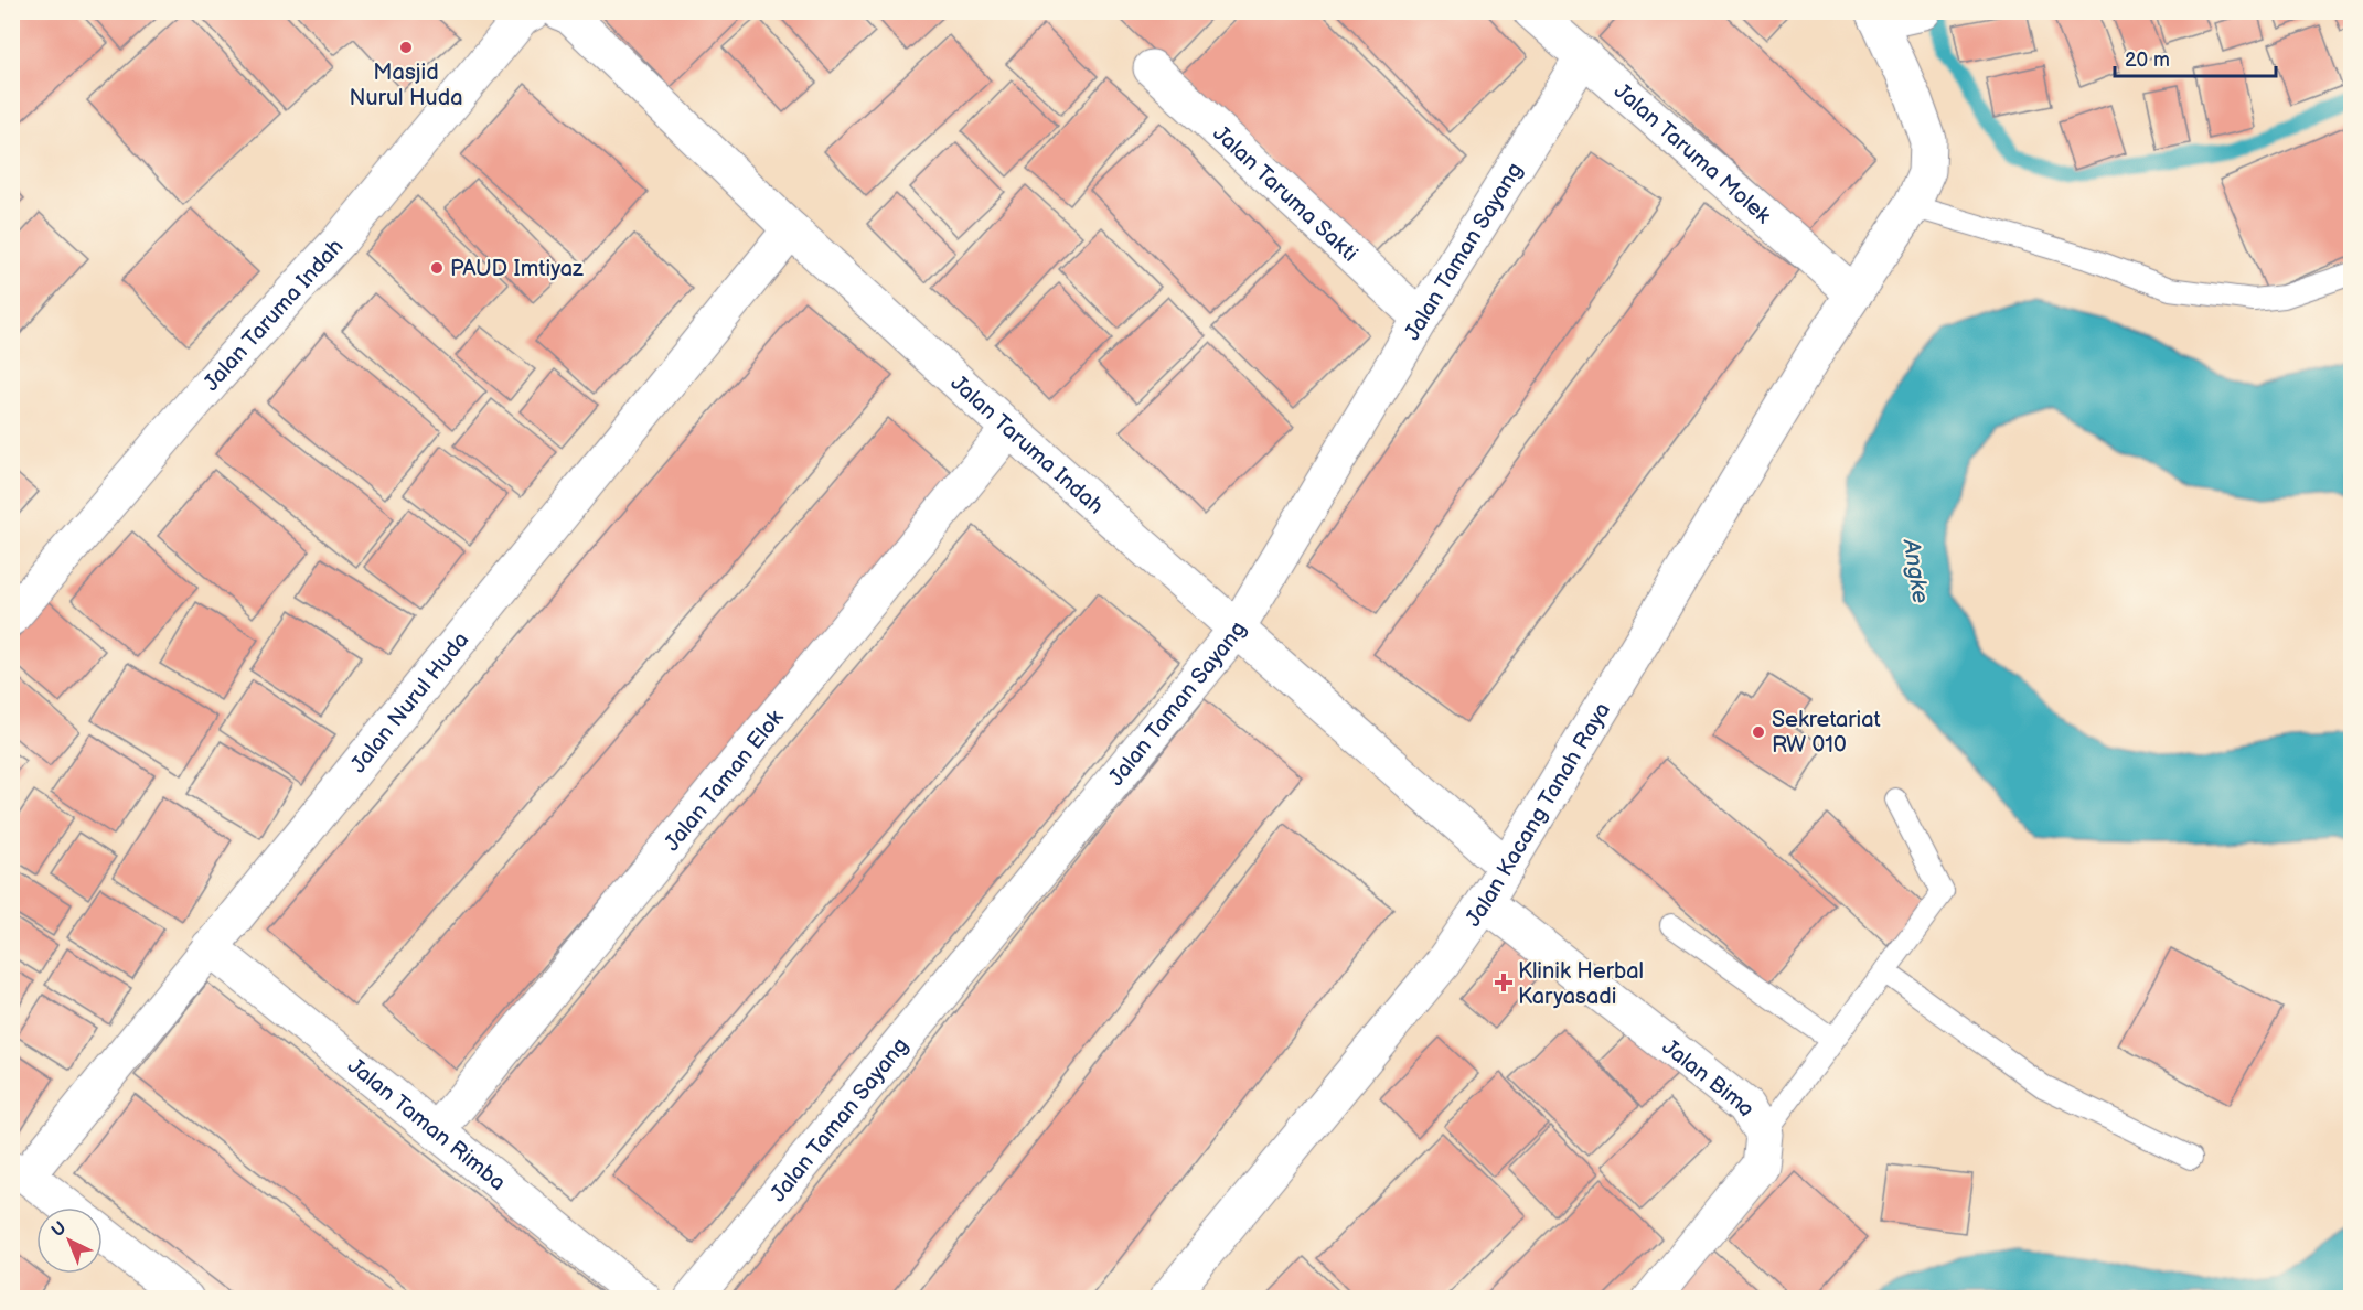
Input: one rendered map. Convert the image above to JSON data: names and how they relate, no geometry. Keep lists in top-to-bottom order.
{
  "streets": {
    "street": [
      "Jalan Taruma Molek",
      "Jalan Taruma Sakti",
      "Jalan Taman Sayang",
      "Jalan Taruma Indah",
      "Jalan Nurul Huda",
      "Jalan Taman Elok",
      "Jalan Kacang Tanah Raya",
      "Jalan Bima",
      "Jalan Taman Rimba"
    ]
  },
  "crossings": [
    ["Jalan Taruma Molek", "Jalan Taman Sayang"],
    ["Jalan Taruma Molek", "Jalan Kacang Tanah Raya"],
    ["Jalan Taruma Sakti", "Jalan Taman Sayang"],
    ["Jalan Taman Sayang", "Jalan Taruma Indah"],
    ["Jalan Taruma Indah", "Jalan Nurul Huda"],
    ["Jalan Taruma Indah", "Jalan Taman Elok"],
    ["Jalan Taruma Indah", "Jalan Kacang Tanah Raya"],
    ["Jalan Nurul Huda", "Jalan Taman Rimba"],
    ["Jalan Taman Elok", "Jalan Taman Rimba"],
    ["Jalan Kacang Tanah Raya", "Jalan Bima"]
  ],
  "water": ["Angke"],
  "places": {
    "other": ["Masjid Nurul Huda", "PAUD Imtiyaz", "Sekretariat RW 010"],
    "health": ["Klinik Herbal Karyasadi"]
  },
  "scale_bar": "20 m",
  "north": "top left"
}
